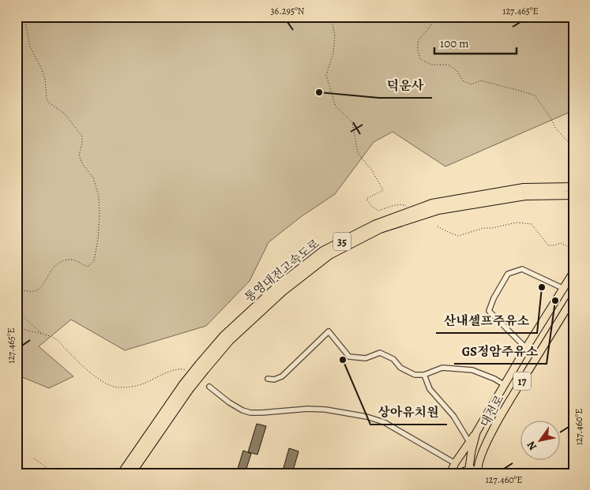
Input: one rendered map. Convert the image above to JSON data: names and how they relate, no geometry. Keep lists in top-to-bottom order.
{
  "streets": {
    "highway": ["35", "통영대전고속도로"],
    "main road": ["17", "대전로"]
  },
  "places": [
    "덕운사",
    "산내셀프주유소",
    "GS정암주유소",
    "상아유치원"
  ],
  "scale_bar": "100 m",
  "north": "bottom left",
  "coordinates": ["36.295°N", "127.465°E", "127.460°E"]
}
